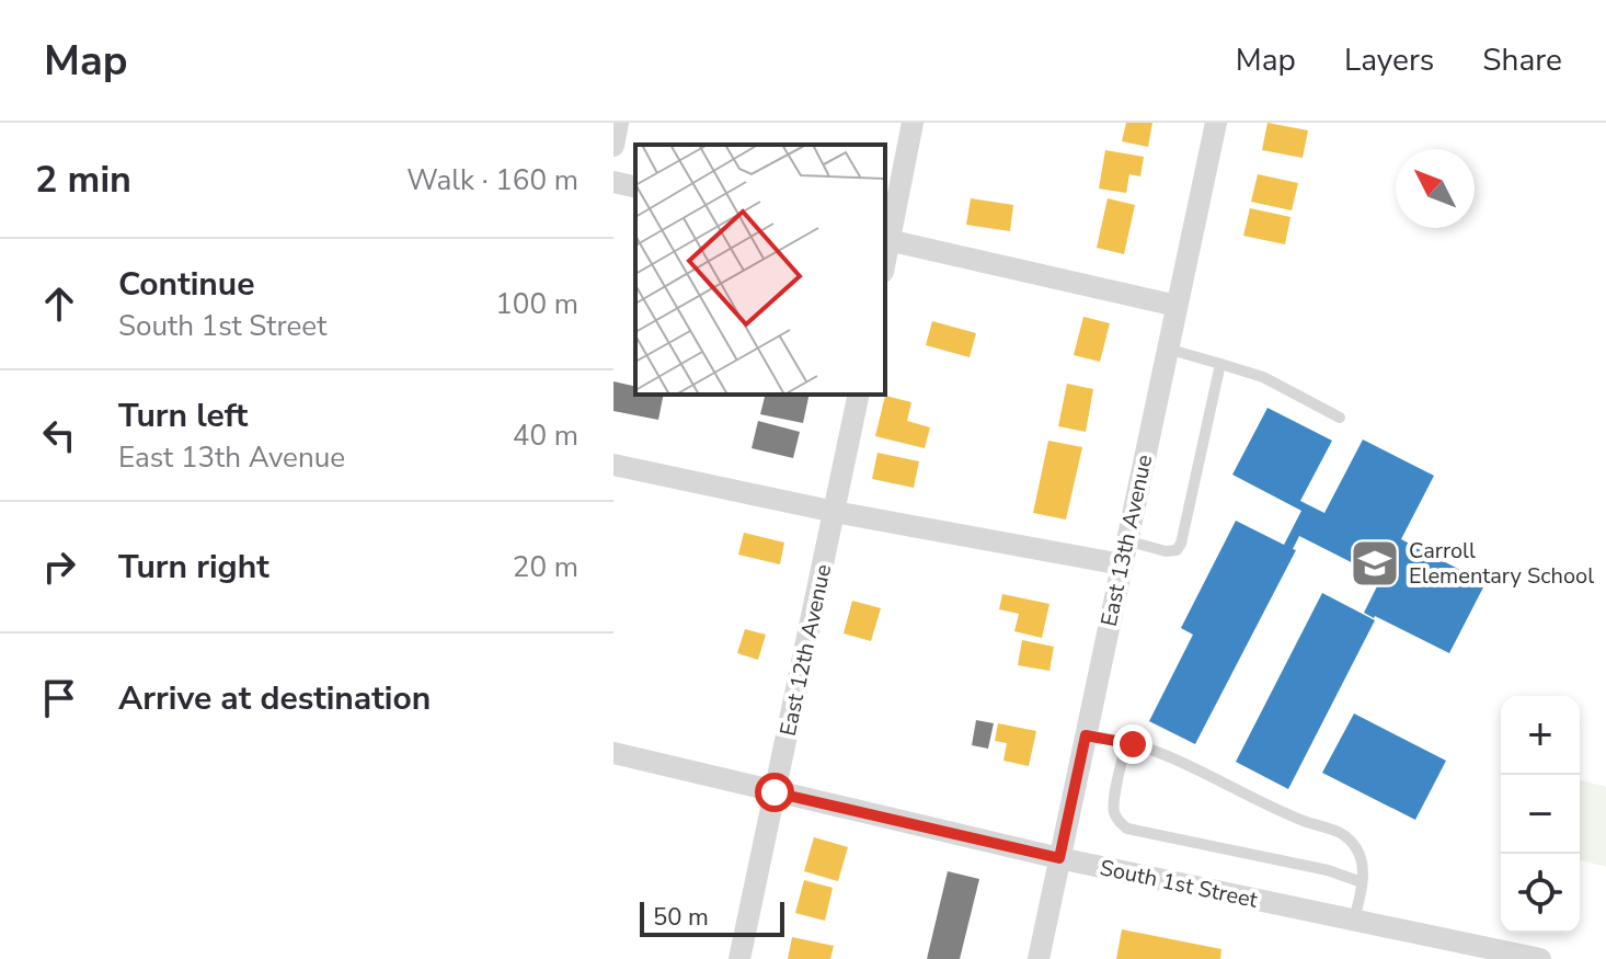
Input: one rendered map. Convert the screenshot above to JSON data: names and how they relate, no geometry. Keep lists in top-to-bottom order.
{
  "streets": {
    "street": ["East 13th Avenue", "East 12th Avenue", "South 1st Street"]
  },
  "crossings": [
    ["East 13th Avenue", "South 1st Street"],
    ["East 12th Avenue", "South 1st Street"]
  ],
  "places": {
    "school or university": ["Carroll Elementary School"]
  },
  "scale_bar": "50 m",
  "north": "top left",
  "page": {
    "header": "Map",
    "nav": ["Map", "Layers", "Share"],
    "heading": ["2 min", "Walk · 160 m"],
    "list": [
      ["Continue", "South 1st Street", "100 m"],
      ["Turn left", "East 13th Avenue", "40 m"],
      ["Turn right", "20 m"],
      "Arrive at destination"
    ],
    "map_buttons": ["+", "−"],
    "scale": "50 m"
  }
}
